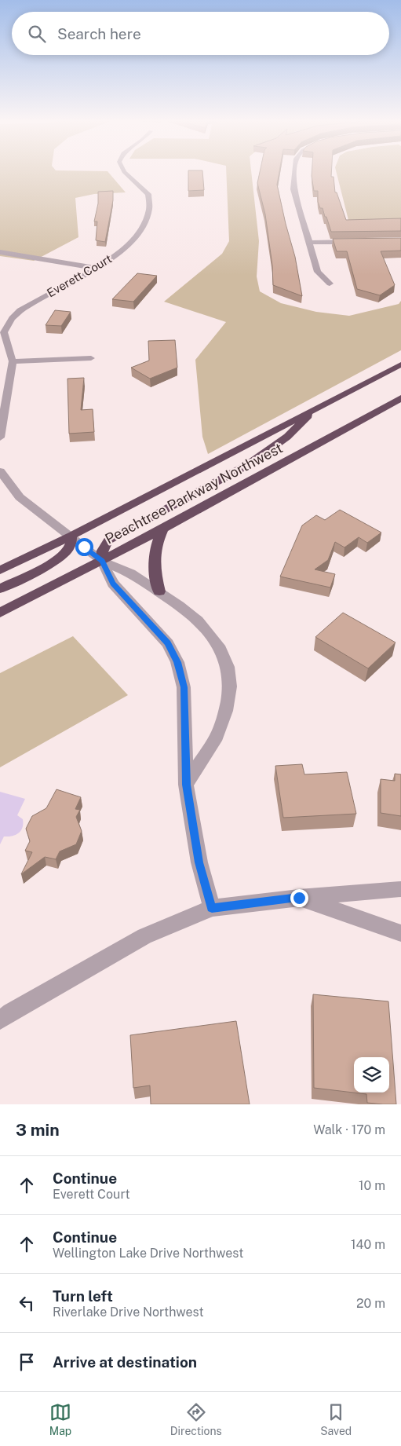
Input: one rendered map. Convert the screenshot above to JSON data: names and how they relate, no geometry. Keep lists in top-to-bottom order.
{
  "streets": {
    "highway": ["Peachtree Parkway Northwest"],
    "street": ["Everett Court"]
  },
  "page": {
    "search": "Search here",
    "heading": ["3 min", "Walk · 170 m"],
    "list": [
      ["Continue", "Everett Court", "10 m"],
      ["Continue", "Wellington Lake Drive Northwest", "140 m"],
      ["Turn left", "Riverlake Drive Northwest", "20 m"],
      "Arrive at destination"
    ],
    "nav": ["Map", "Directions", "Saved"]
  }
}
